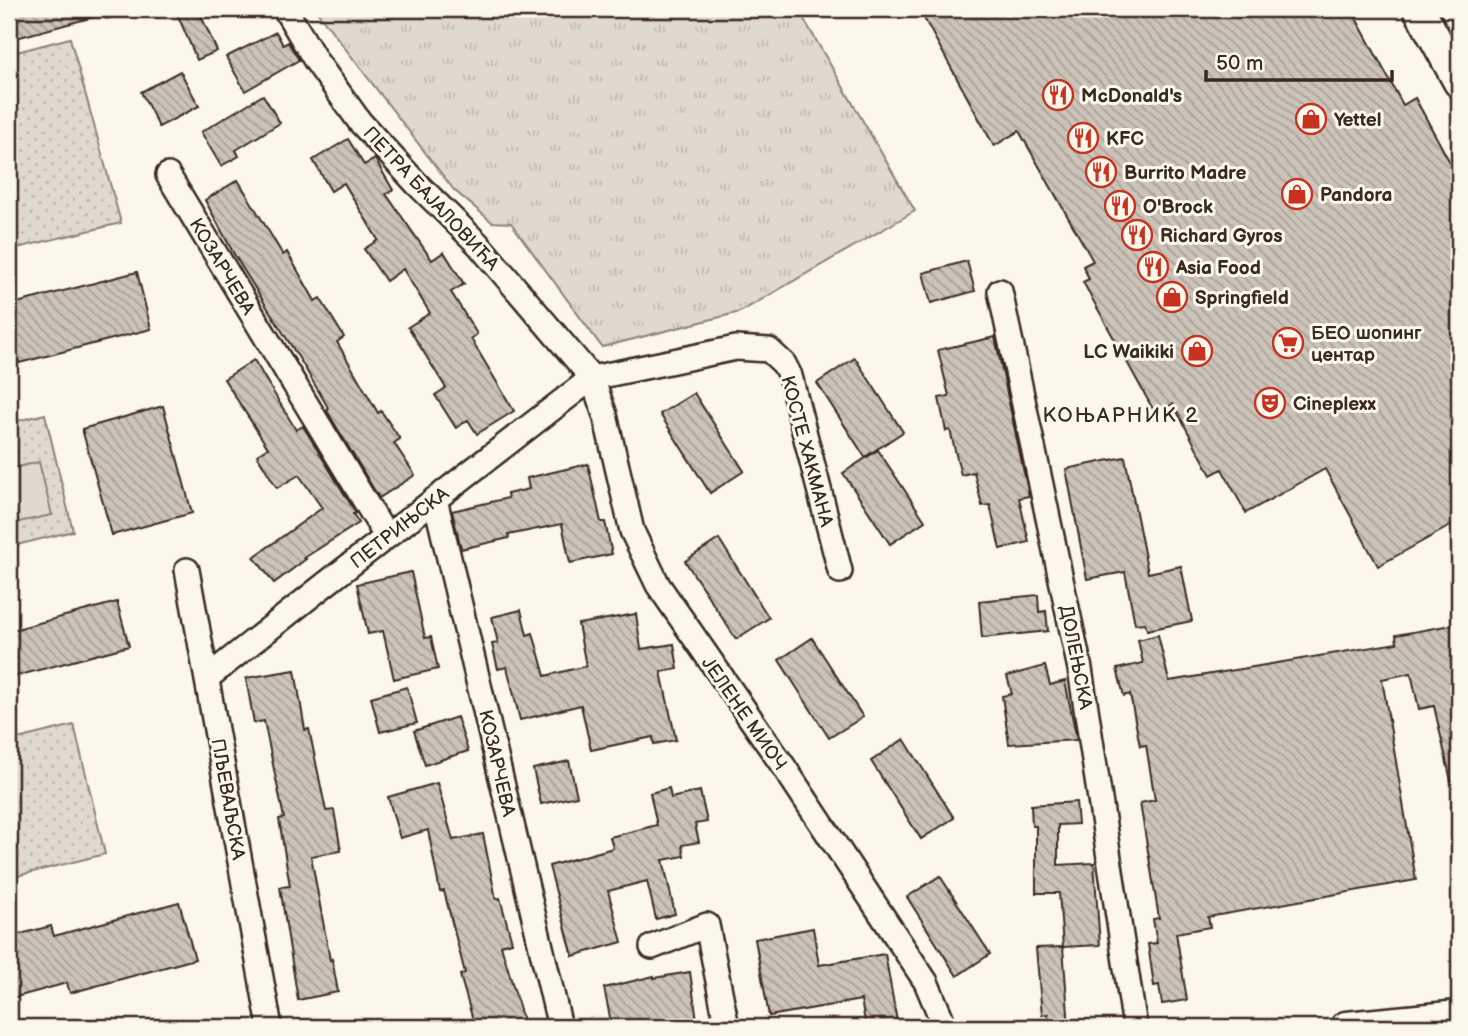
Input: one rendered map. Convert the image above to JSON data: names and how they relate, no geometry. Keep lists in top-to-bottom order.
{
  "streets": {
    "street": [
      "ПЕТРА БАЈАЛОВИЋА",
      "КОЗАРЧЕВА",
      "КОСТЕ ХАКМАНА",
      "ПЕТРИЊСКА",
      "ДОЛЕЊСКА",
      "ЈЕЛЕНЕ МИОЧ",
      "ПЉЕВАЉСКА"
    ]
  },
  "crossings": [
    ["ПЕТРА БАЈАЛОВИЋА", "КОСТЕ ХАКМАНА"],
    ["ПЕТРА БАЈАЛОВИЋА", "ПЕТРИЊСКА"],
    ["ПЕТРА БАЈАЛОВИЋА", "ЈЕЛЕНЕ МИОЧ"],
    ["КОЗАРЧЕВА", "ПЕТРИЊСКА"],
    ["КОСТЕ ХАКМАНА", "ПЕТРИЊСКА"],
    ["КОСТЕ ХАКМАНА", "ЈЕЛЕНЕ МИОЧ"],
    ["ПЕТРИЊСКА", "ЈЕЛЕНЕ МИОЧ"],
    ["ПЕТРИЊСКА", "ПЉЕВАЉСКА"]
  ],
  "districts": ["КОЊАРНИК 2"],
  "places": {
    "restaurant": [
      "McDonald's",
      "KFC",
      "Burrito Madre",
      "O'Brock",
      "Richard Gyros",
      "Asia Food"
    ],
    "shop": [
      "Yettel",
      "Pandora",
      "Springfield",
      "LC Waikiki"
    ],
    "supermarket": ["БЕО шопинг центар"],
    "theatre": ["Cineplexx"]
  },
  "scale_bar": "50 m"
}
